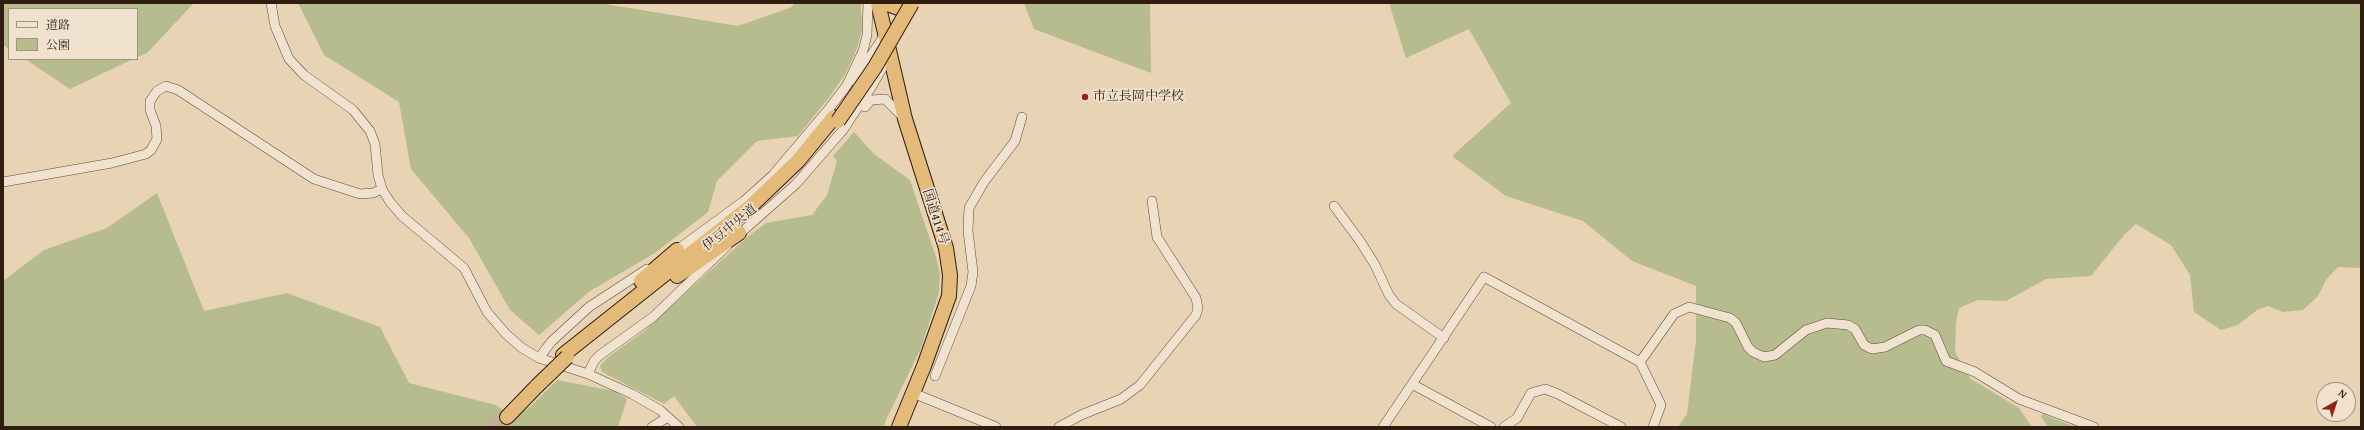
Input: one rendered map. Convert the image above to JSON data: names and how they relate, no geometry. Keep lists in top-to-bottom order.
{
  "streets": {
    "highway": ["国道414号", "伊豆中央道"]
  },
  "places": ["市立長岡中学校"],
  "legend": ["道路", "公園"],
  "north": "top right"
}
